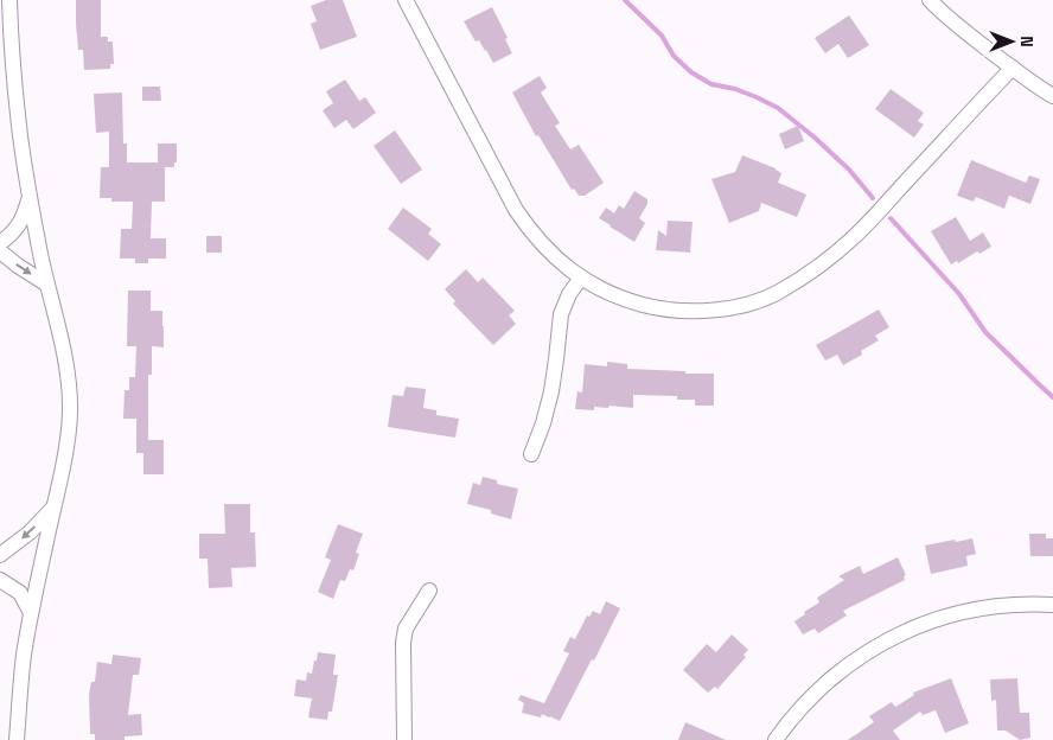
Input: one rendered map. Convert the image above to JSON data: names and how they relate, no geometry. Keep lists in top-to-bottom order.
{
  "north": "right"
}
